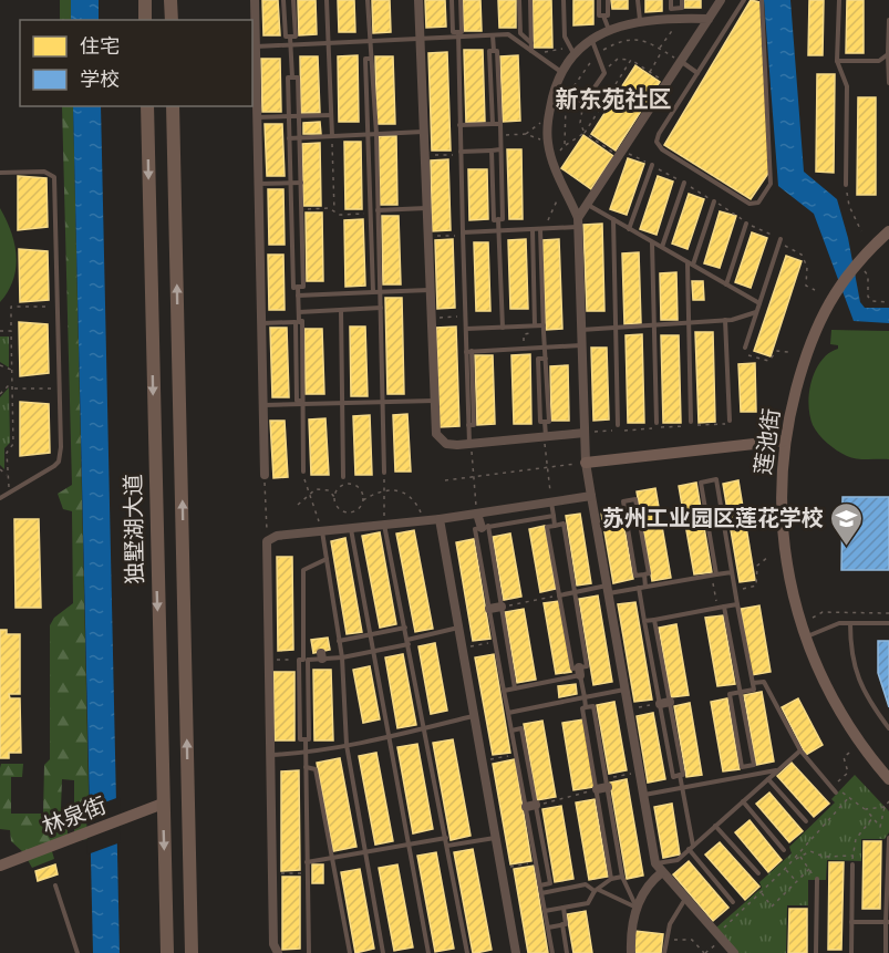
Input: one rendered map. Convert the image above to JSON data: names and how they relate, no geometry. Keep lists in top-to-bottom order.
{
  "streets": {
    "main road": ["莲池街", "独墅湖大道", "林泉街"]
  },
  "crossings": [
    ["独墅湖大道", "林泉街"]
  ],
  "districts": ["新东苑社区"],
  "places": {
    "school or university": ["苏州工业园区莲花学校"]
  },
  "legend": ["住宅", "学校"]
}
